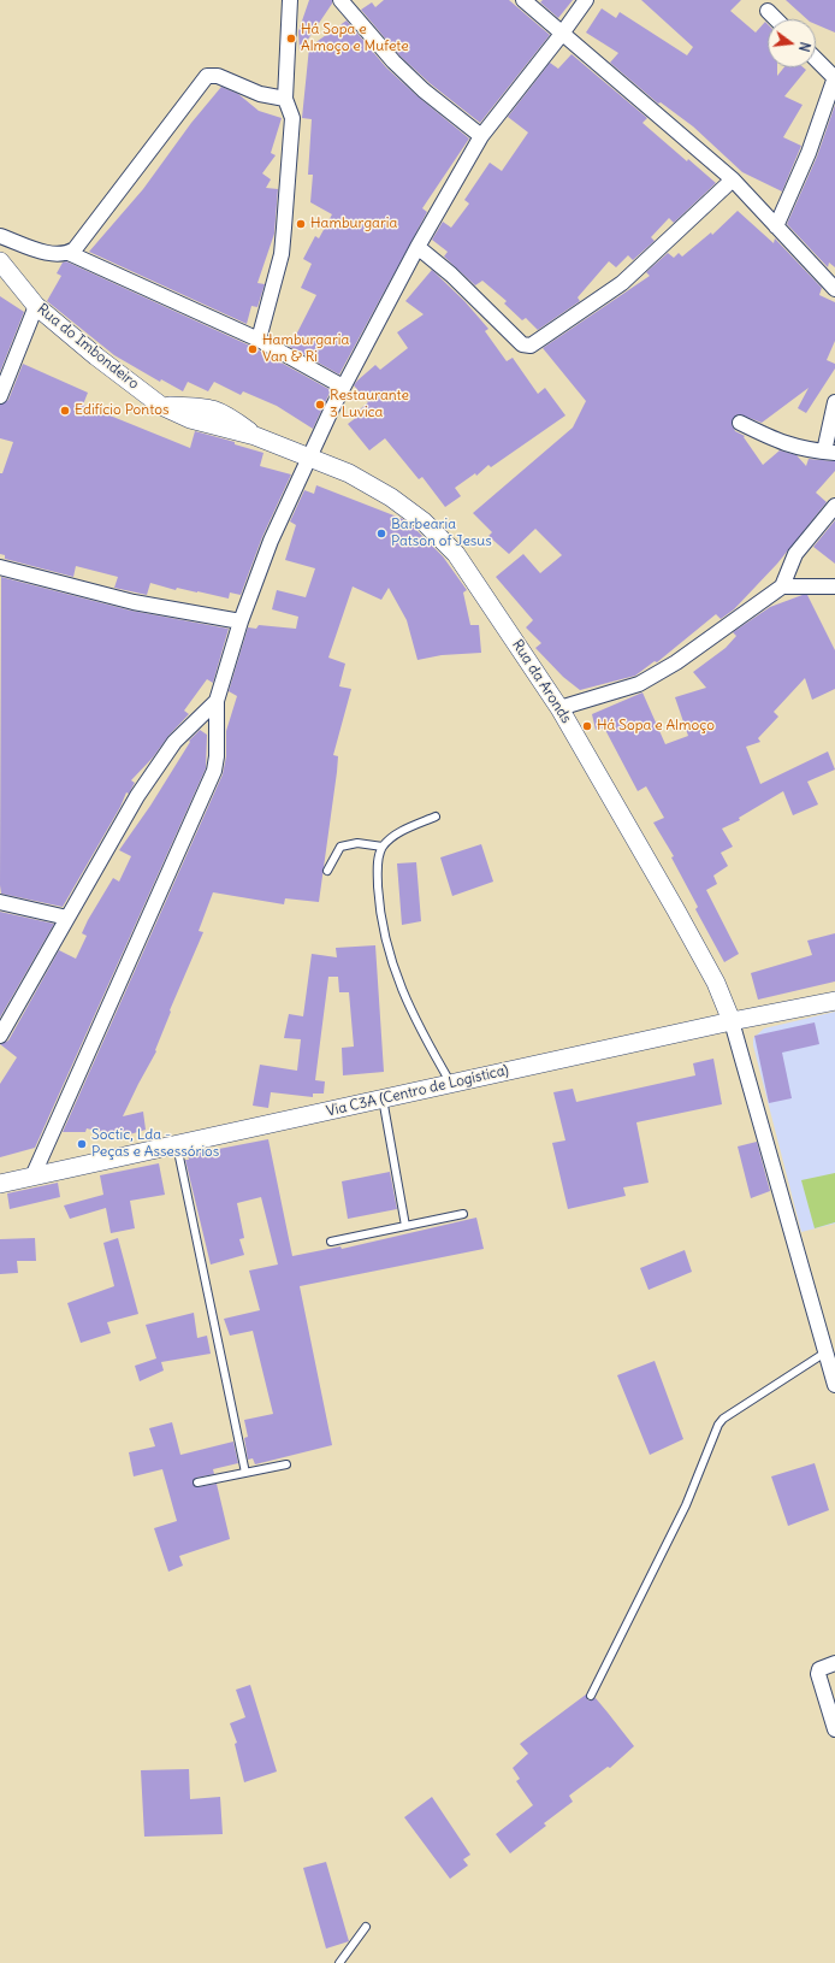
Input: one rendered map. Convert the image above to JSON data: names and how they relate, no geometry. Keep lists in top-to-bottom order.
{
  "streets": {
    "street": ["Rua do Imbondeiro", "Rua da Aronds", "Via C3A (Centro de Logística)"]
  },
  "crossings": [
    ["Rua do Imbondeiro", "Rua da Aronds"],
    ["Rua da Aronds", "Via C3A (Centro de Logística)"]
  ],
  "places": [
    "Há Sopa e Almoço e Mufete",
    "Hamburgaria",
    "Hamburgaria Van & Ri",
    "Restaurante 3 Luvica",
    "Edifício Pontos",
    "Barbearia Patson of Jesus",
    "Há Sopa e Almoço",
    "Soctic, Lda - Peças e Assessórios"
  ],
  "north": "right"
}
